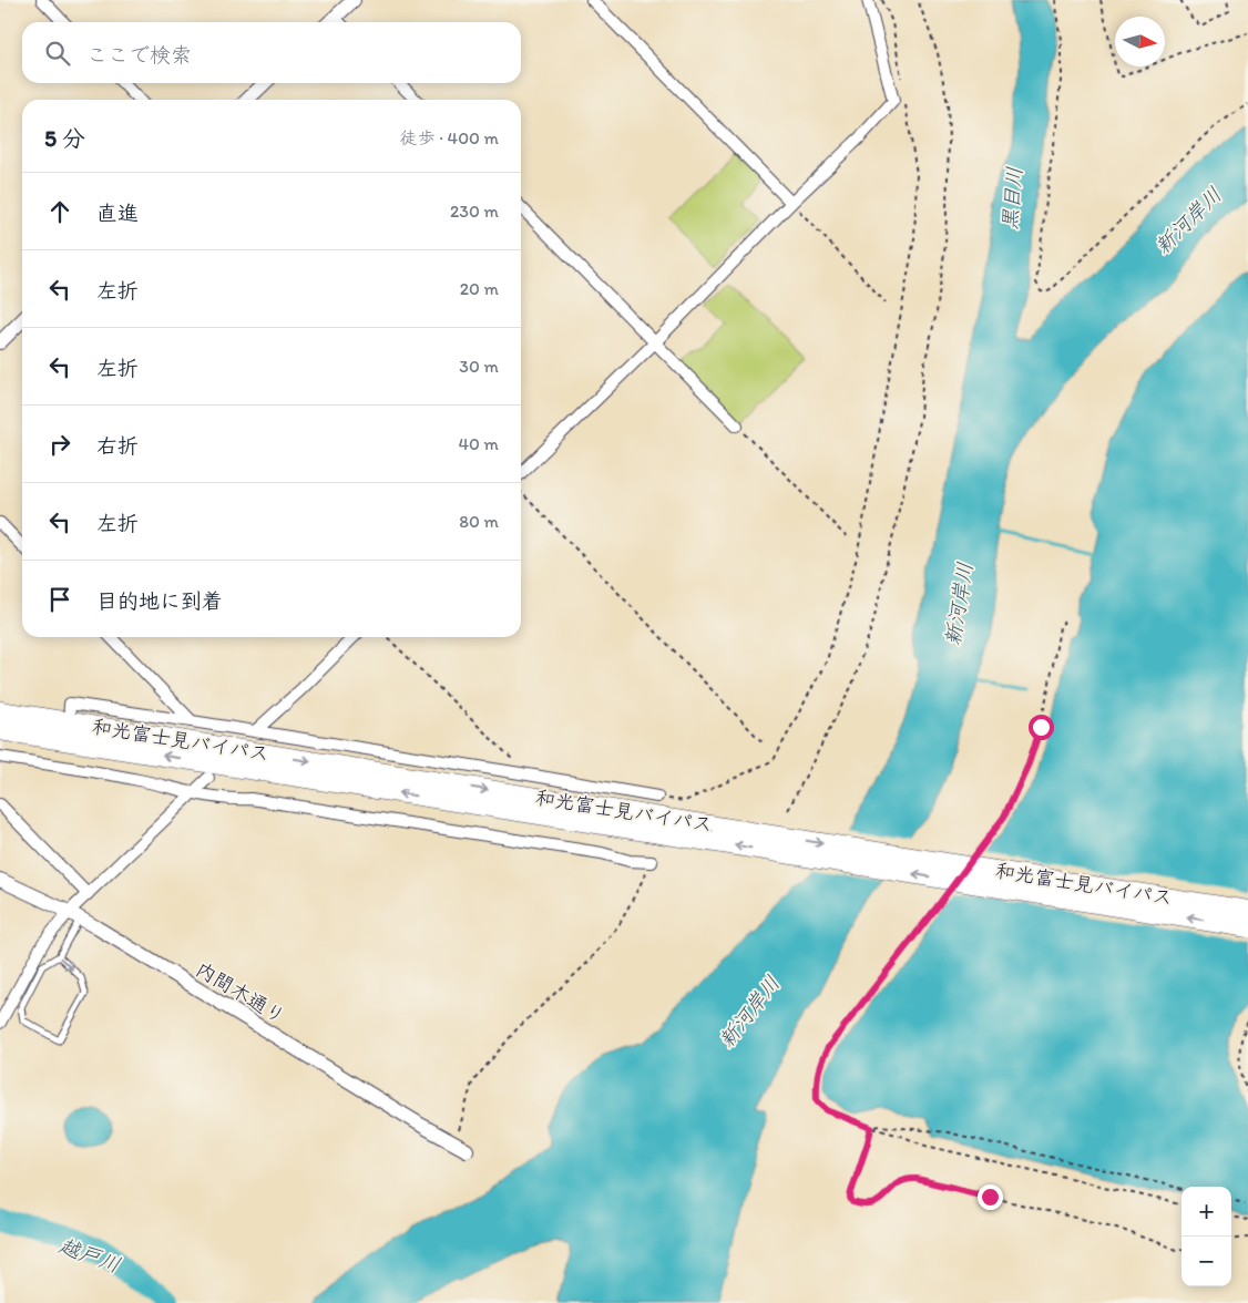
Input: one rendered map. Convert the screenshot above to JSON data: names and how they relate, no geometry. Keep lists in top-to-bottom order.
{
  "streets": {
    "highway": ["和光富士見バイパス"],
    "street": ["内間木通り"]
  },
  "water": ["黒目川", "新河岸川", "越戸川"],
  "north": "right",
  "page": {
    "search": "ここで検索",
    "heading": ["5 分", "徒歩 · 400 m"],
    "list": [
      ["直進", "230 m"],
      ["左折", "20 m"],
      ["左折", "30 m"],
      ["右折", "40 m"],
      ["左折", "80 m"],
      "目的地に到着"
    ],
    "map_buttons": ["+", "−"]
  }
}
